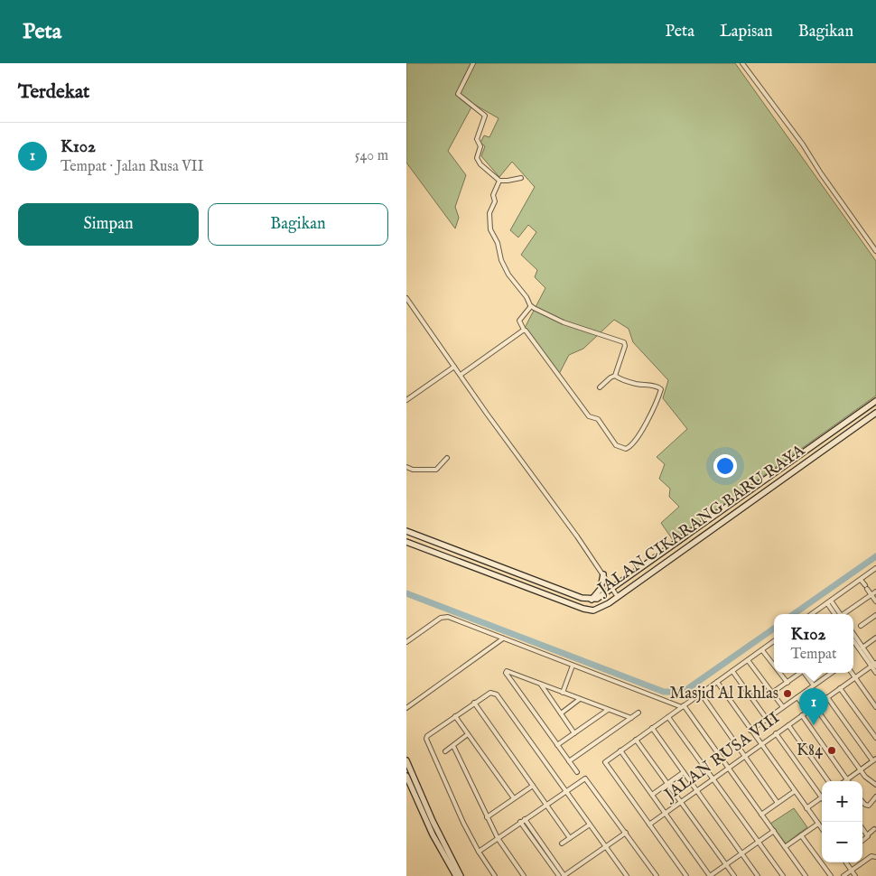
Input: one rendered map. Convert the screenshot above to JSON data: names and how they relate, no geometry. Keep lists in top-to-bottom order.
{
  "streets": {
    "main road": ["JALAN CIKARANG BARU RAYA"],
    "street": ["JALAN RUSA VIII"]
  },
  "places": ["Masjid Al Ikhlas", "K84"],
  "page": {
    "header": "Peta",
    "nav": ["Peta", "Lapisan", "Bagikan"],
    "heading": "Terdekat",
    "list": [
      {
        "mark": "1",
        "name": "K102",
        "note": "Tempat · Jalan Rusa VII",
        "value": "540 m"
      }
    ],
    "buttons": ["Simpan", "Bagikan"],
    "popup": ["K102", "Tempat"],
    "pins": "1",
    "map_buttons": ["+", "−"]
  }
}
